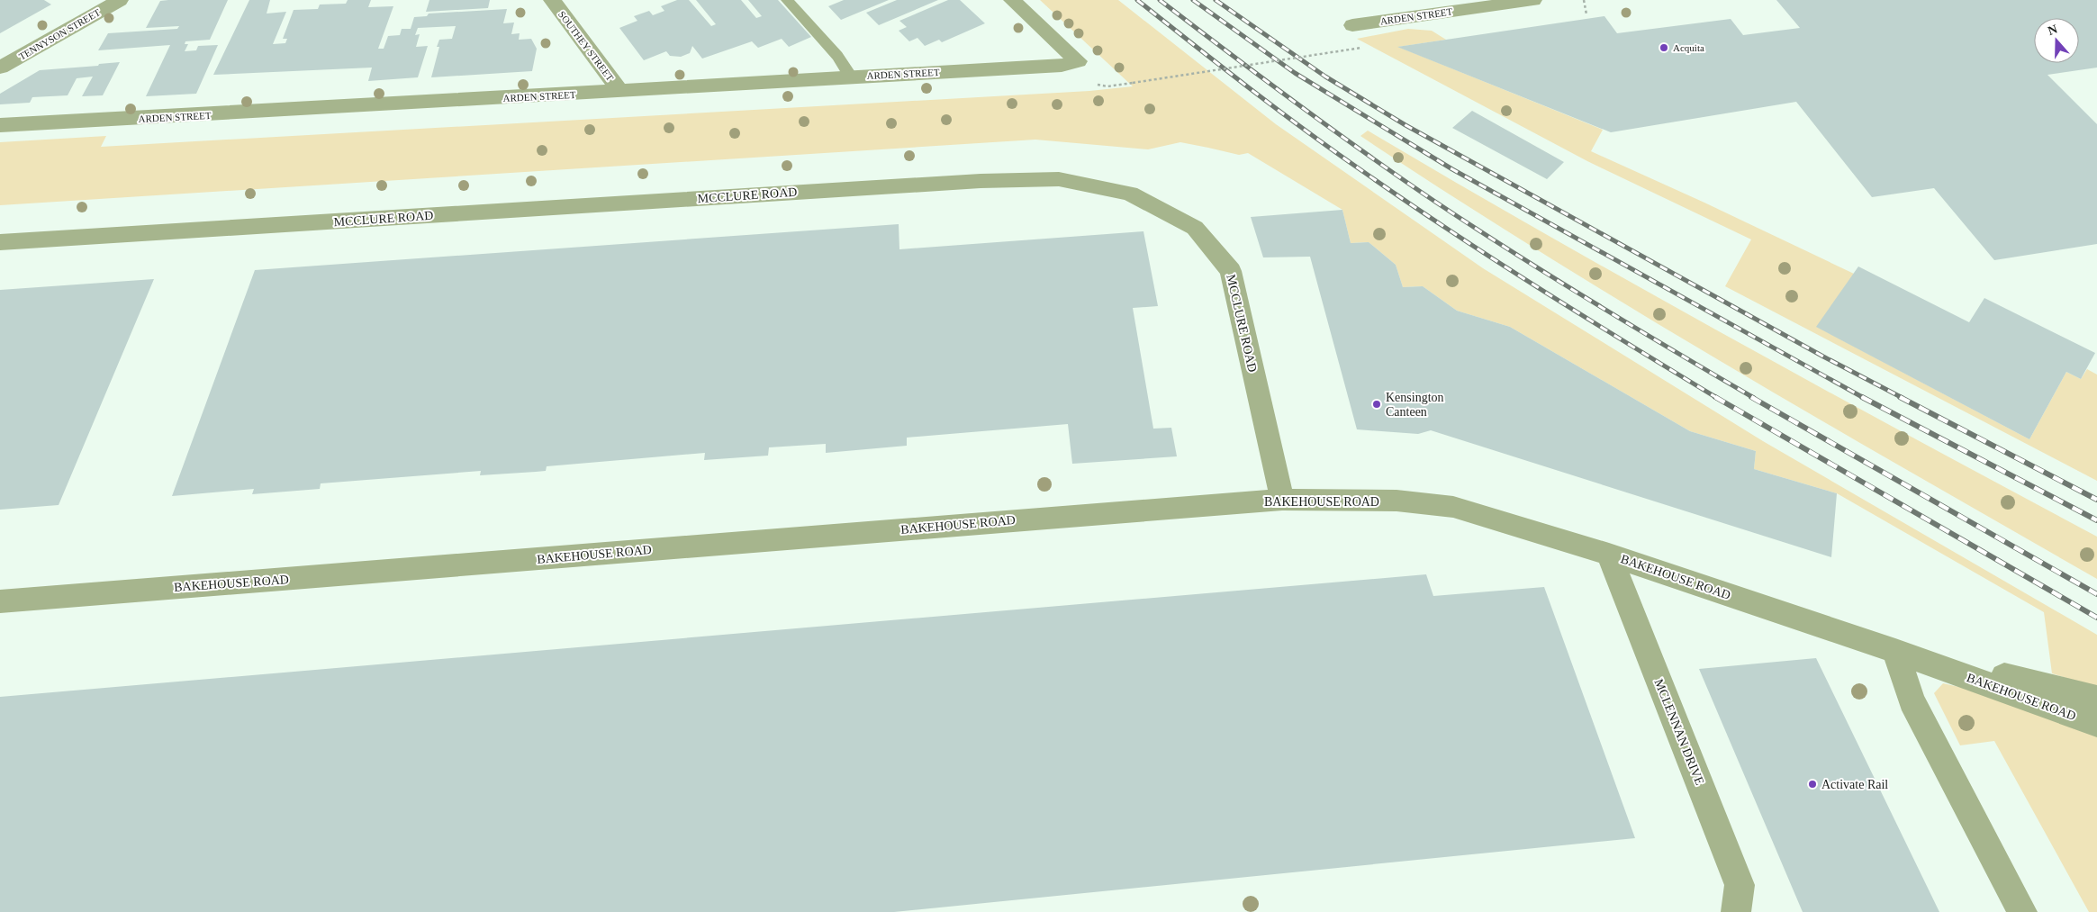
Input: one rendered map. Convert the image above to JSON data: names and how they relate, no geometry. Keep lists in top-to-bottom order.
{
  "streets": {
    "street": [
      "ARDEN STREET",
      "TENNYSON STREET",
      "SOUTHEY STREET",
      "MCCLURE ROAD",
      "BAKEHOUSE ROAD",
      "MCLENNAN DRIVE"
    ]
  },
  "crossings": [
    ["ARDEN STREET", "SOUTHEY STREET"],
    ["MCCLURE ROAD", "BAKEHOUSE ROAD"],
    ["BAKEHOUSE ROAD", "MCLENNAN DRIVE"]
  ],
  "places": ["Acquita", "Kensington Canteen", "Activate Rail"],
  "north": "top"
}
